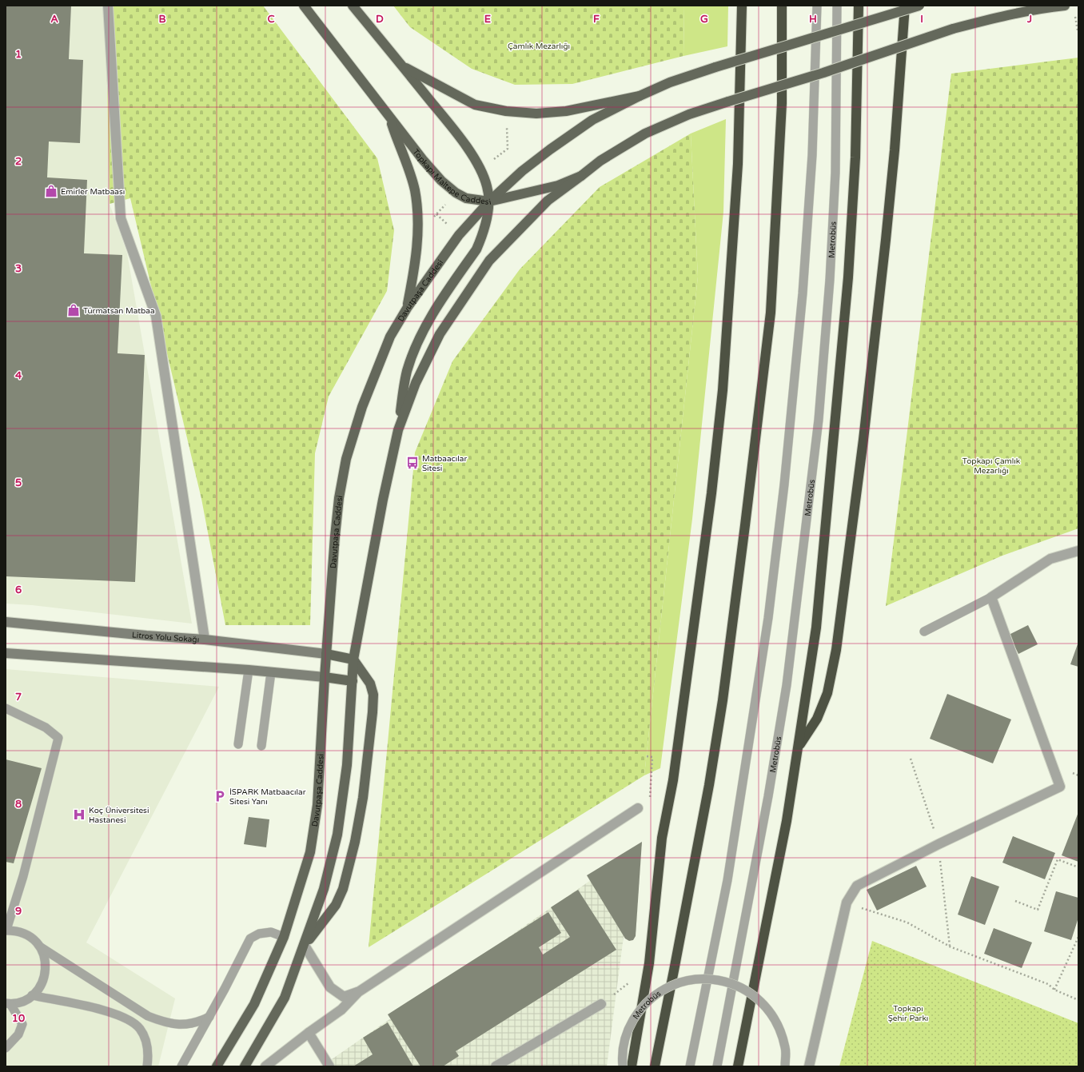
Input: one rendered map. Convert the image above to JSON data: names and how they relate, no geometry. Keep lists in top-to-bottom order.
{
  "streets": {
    "main road": ["Topkapı Maltepe Caddesi", "Davutpaşa Caddesi", "Litros Yolu Sokağı"],
    "lane": ["Metrobüs"]
  },
  "crossings": [
    ["Topkapı Maltepe Caddesi", "Davutpaşa Caddesi"],
    ["Davutpaşa Caddesi", "Litros Yolu Sokağı"]
  ],
  "parks": ["Çamlık Mezarlığı", "Topkapı Çamlık Mezarlığı", "Topkapı Şehir Parkı"],
  "places": {
    "shop": ["Emirler Matbaası", "Türmatsan Matbaa"],
    "bus stop": ["Matbaacılar Sitesi"],
    "parking": ["İSPARK Matbaacılar Sitesi Yanı"],
    "hospital": ["Koç Üniversitesi Hastanesi"]
  },
  "grid": {
    "columns": [
      "A",
      "B",
      "C",
      "D",
      "E",
      "F",
      "G",
      "H",
      "I",
      "J"
    ],
    "rows": [
      "1",
      "2",
      "3",
      "4",
      "5",
      "6",
      "7",
      "8",
      "9",
      "10"
    ]
  }
}
